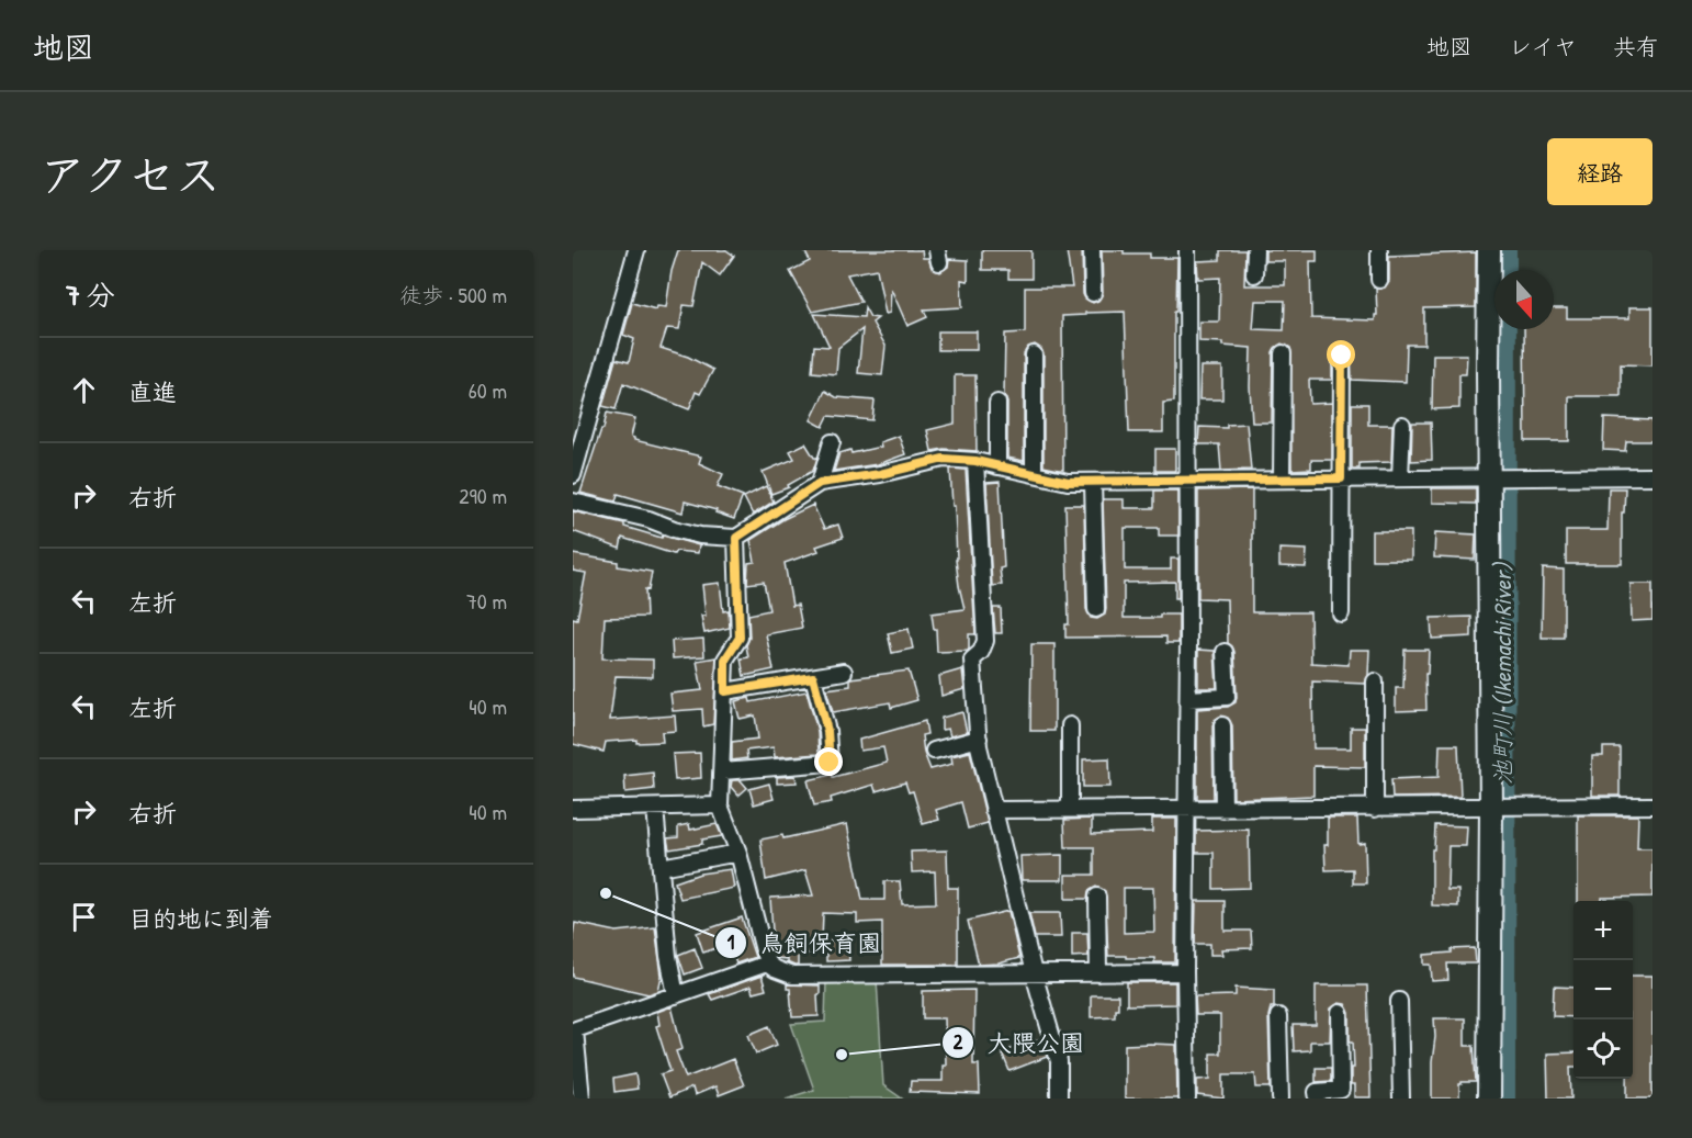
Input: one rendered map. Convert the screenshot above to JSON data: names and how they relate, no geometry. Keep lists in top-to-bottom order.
{
  "water": ["池町川 (Ikemachi River)"],
  "places": ["鳥飼保育園", "大隈公園"],
  "north": "bottom",
  "page": {
    "header": "地図",
    "nav": ["地図", "レイヤ", "共有"],
    "title": "アクセス",
    "buttons": "経路",
    "heading": ["7 分", "徒歩 · 500 m"],
    "list": [
      ["直進", "60 m"],
      ["右折", "290 m"],
      ["左折", "70 m"],
      ["左折", "40 m"],
      ["右折", "40 m"],
      "目的地に到着"
    ],
    "map_buttons": ["+", "−"]
  }
}
